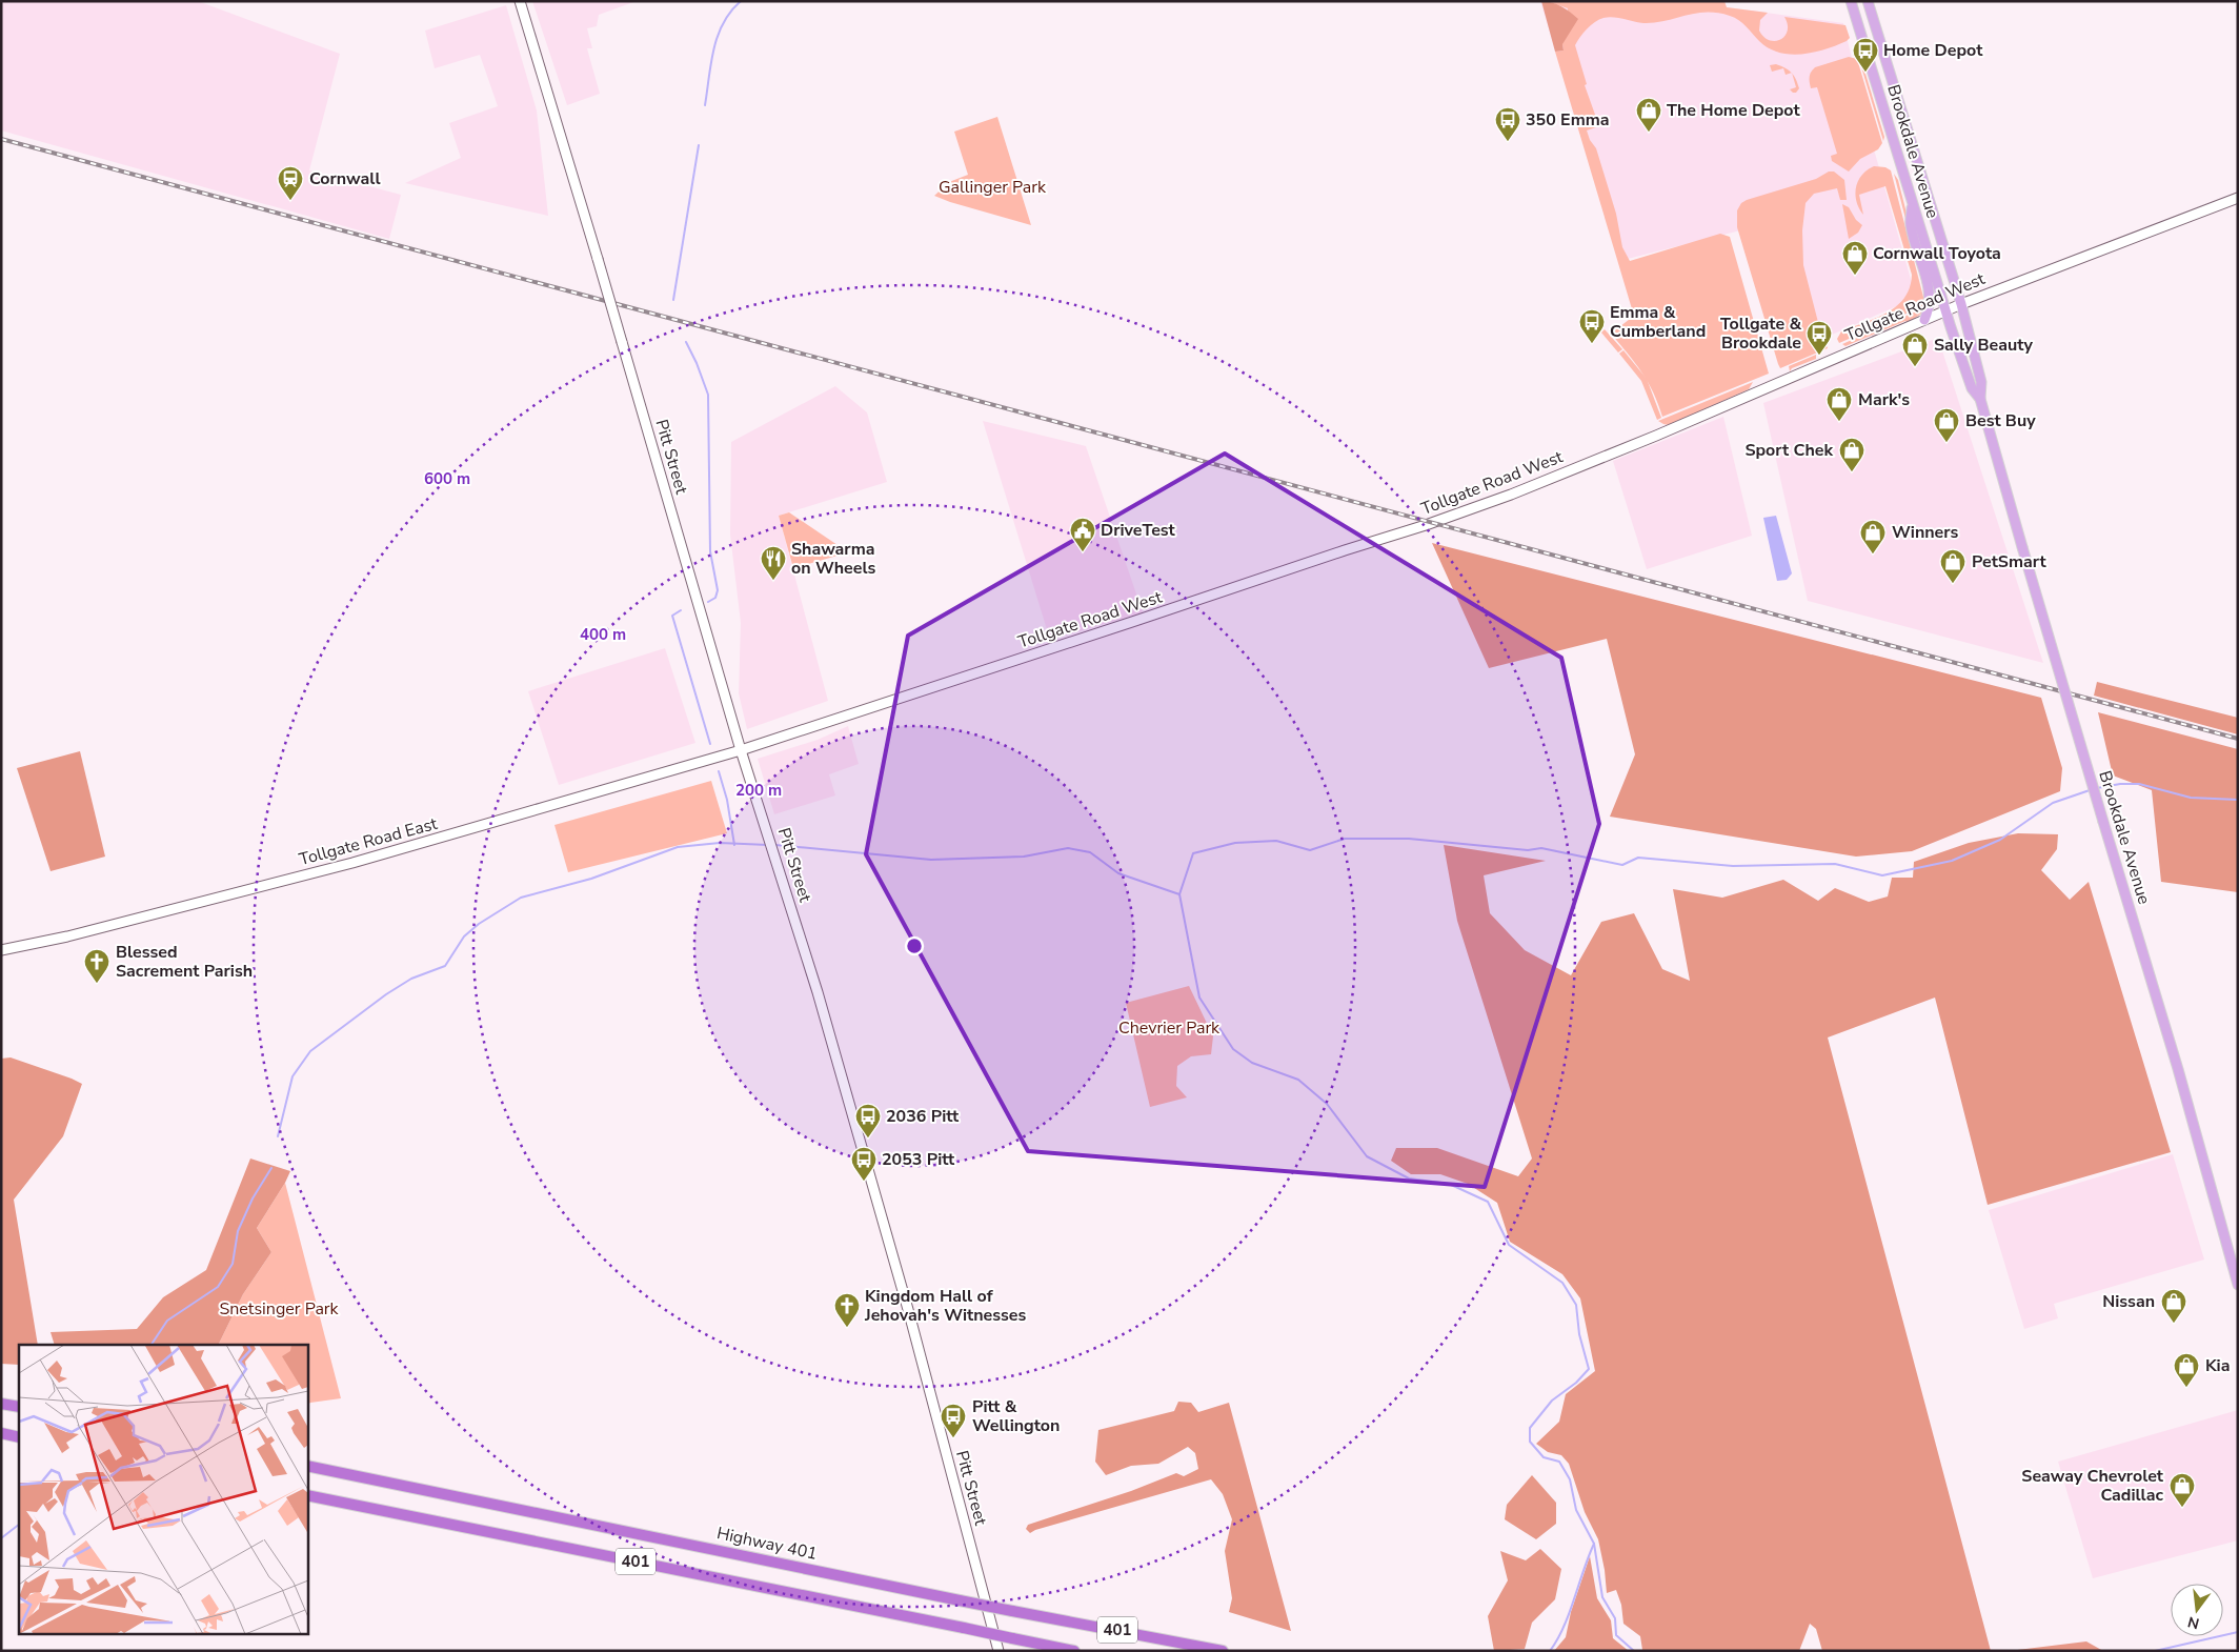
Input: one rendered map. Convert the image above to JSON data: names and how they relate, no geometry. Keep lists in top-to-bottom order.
{
  "streets": {
    "highway": ["Highway 401", "401"],
    "main road": ["Brookdale Avenue"],
    "street": ["Tollgate Road West", "Pitt Street", "Tollgate Road East"]
  },
  "crossings": [
    ["Brookdale Avenue", "Tollgate Road West"],
    ["Tollgate Road West", "Pitt Street"],
    ["Tollgate Road West", "Tollgate Road East"],
    ["Pitt Street", "Tollgate Road East"]
  ],
  "parks": ["Gallinger Park", "Chevrier Park", "Snetsinger Park"],
  "places": {
    "bus stop": [
      "Home Depot",
      "350 Emma",
      "Emma & Cumberland",
      "Tollgate & Brookdale",
      "2036 Pitt",
      "2053 Pitt",
      "Pitt & Wellington"
    ],
    "shop": [
      "The Home Depot",
      "Cornwall Toyota",
      "Sally Beauty",
      "Mark's",
      "Best Buy",
      "Sport Chek",
      "Winners",
      "PetSmart",
      "Nissan",
      "Kia",
      "Seaway Chevrolet Cadillac"
    ],
    "station": ["Cornwall"],
    "public building": ["DriveTest"],
    "restaurant": ["Shawarma on Wheels"],
    "church": ["Blessed Sacrement Parish", "Kingdom Hall of Jehovah's Witnesses"]
  },
  "north": "bottom",
  "rings": ["600 m", "400 m", "200 m"]
}
